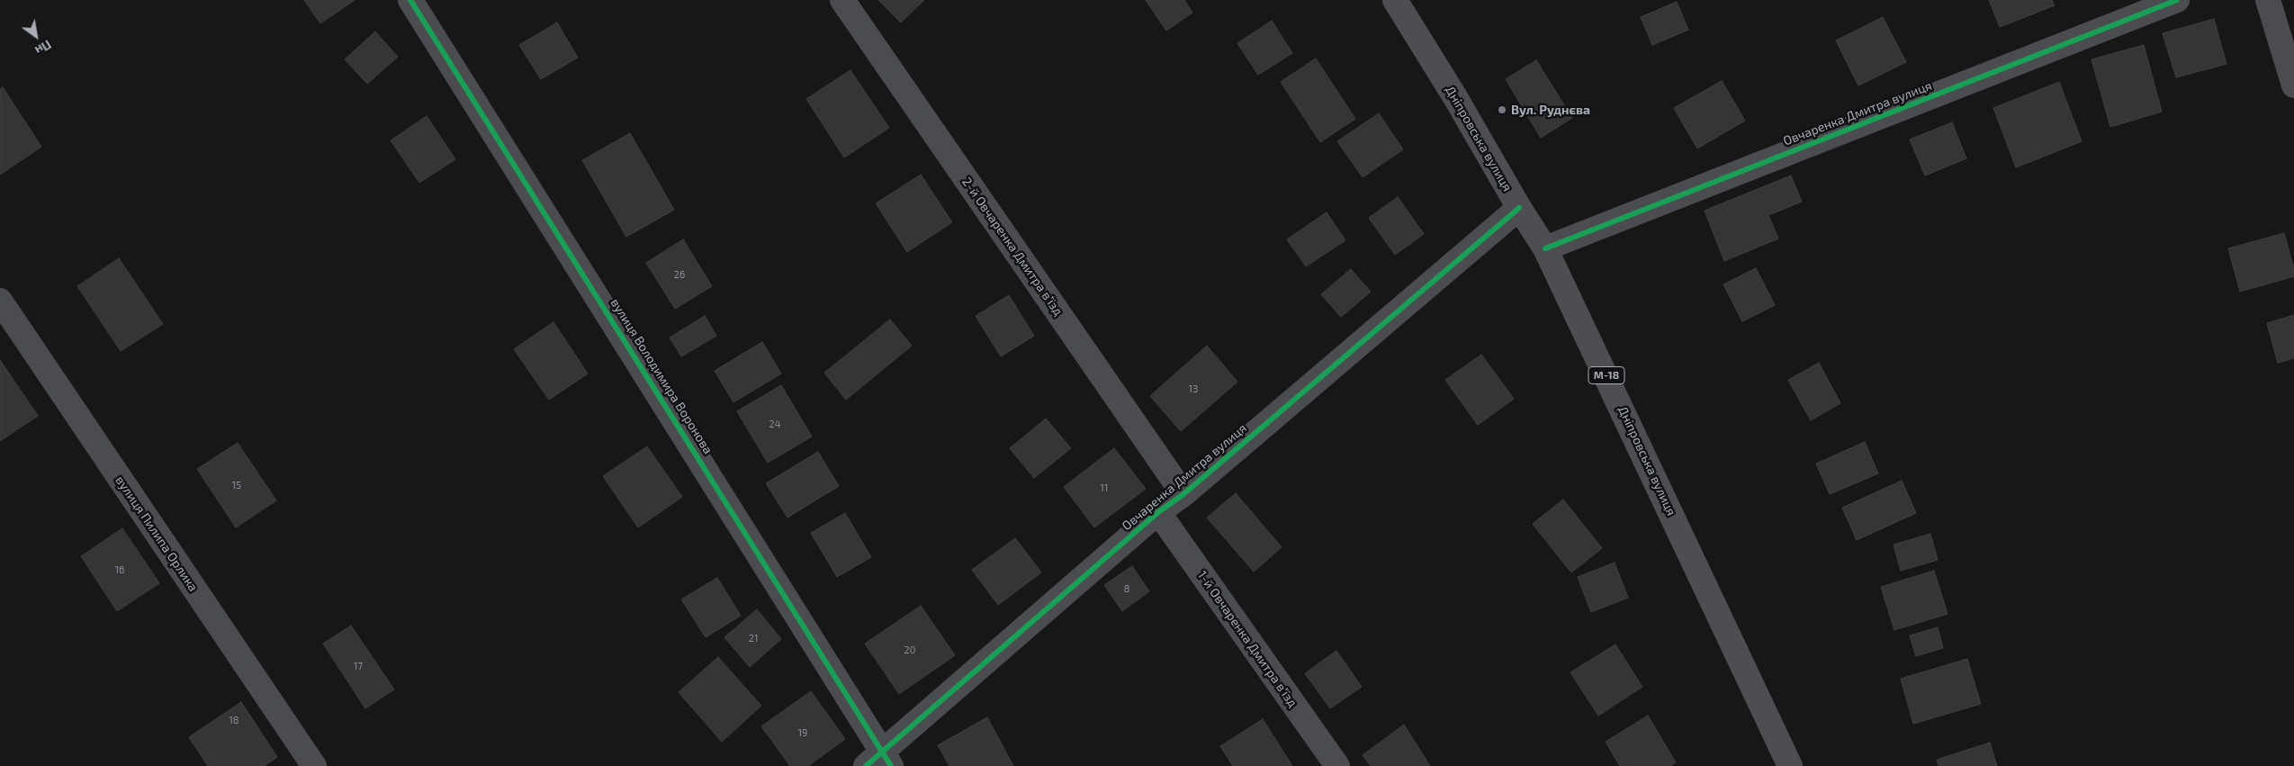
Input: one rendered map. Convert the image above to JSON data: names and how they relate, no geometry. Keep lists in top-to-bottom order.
{
  "streets": {
    "highway": ["Дніпровська вулиця", "М-18"],
    "street": [
      "Овчаренка Дмитра вулиця",
      "2-й Овчаренка Дмитра в’їзд",
      "вулиця Володимира Воронова",
      "вулиця Пилипа Орлика",
      "1-й Овчаренка Дмитра в’їзд"
    ]
  },
  "crossings": [
    ["Овчаренка Дмитра вулиця", "Дніпровська вулиця"],
    ["Овчаренка Дмитра вулиця", "2-й Овчаренка Дмитра в’їзд"],
    ["Овчаренка Дмитра вулиця", "вулиця Володимира Воронова"],
    ["Овчаренка Дмитра вулиця", "1-й Овчаренка Дмитра в’їзд"]
  ],
  "places": ["Вул. Руднєва"],
  "house_numbers": [
    "26",
    "13",
    "24",
    "15",
    "11",
    "16",
    "8",
    "21",
    "20",
    "17",
    "18",
    "19"
  ],
  "north": "bottom right"
}
